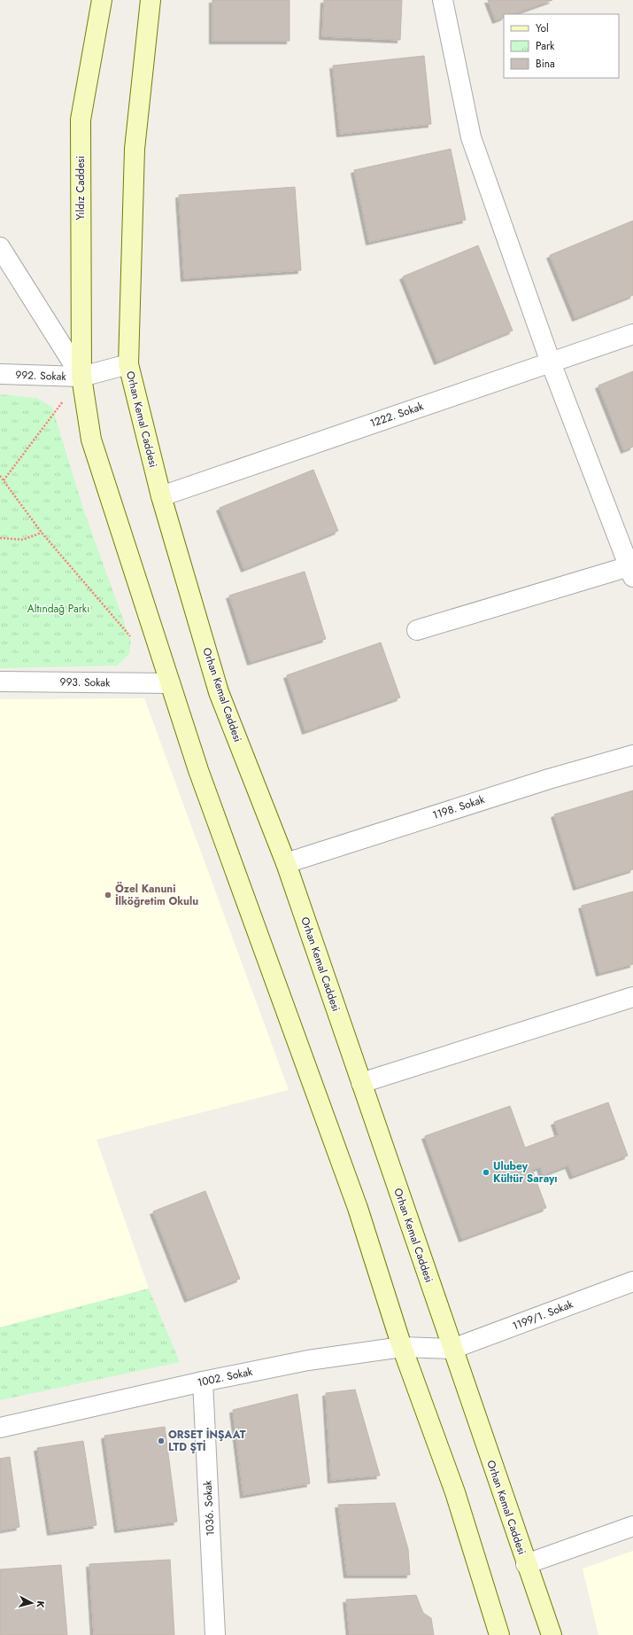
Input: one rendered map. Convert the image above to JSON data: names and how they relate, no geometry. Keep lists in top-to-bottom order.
{
  "streets": {
    "main road": ["Yıldız Caddesi", "Orhan Kemal Caddesi"],
    "street": [
      "992. Sokak",
      "1222. Sokak",
      "993. Sokak",
      "1198. Sokak",
      "1199/1. Sokak",
      "1002. Sokak",
      "1036. Sokak"
    ]
  },
  "crossings": [
    ["Yıldız Caddesi", "992. Sokak"],
    ["Yıldız Caddesi", "Orhan Kemal Caddesi"],
    ["992. Sokak", "Orhan Kemal Caddesi"],
    ["1222. Sokak", "Orhan Kemal Caddesi"],
    ["Orhan Kemal Caddesi", "1198. Sokak"],
    ["Orhan Kemal Caddesi", "1199/1. Sokak"],
    ["Orhan Kemal Caddesi", "1002. Sokak"],
    ["1199/1. Sokak", "1002. Sokak"],
    ["1002. Sokak", "1036. Sokak"]
  ],
  "parks": ["Altındağ Parkı"],
  "places": ["Özel Kanuni İlköğretim Okulu", "Ulubey Kültür Sarayı", "ORSET İNŞAAT LTD ŞTİ"],
  "legend": ["Yol", "Park", "Bina"],
  "north": "right"
}
